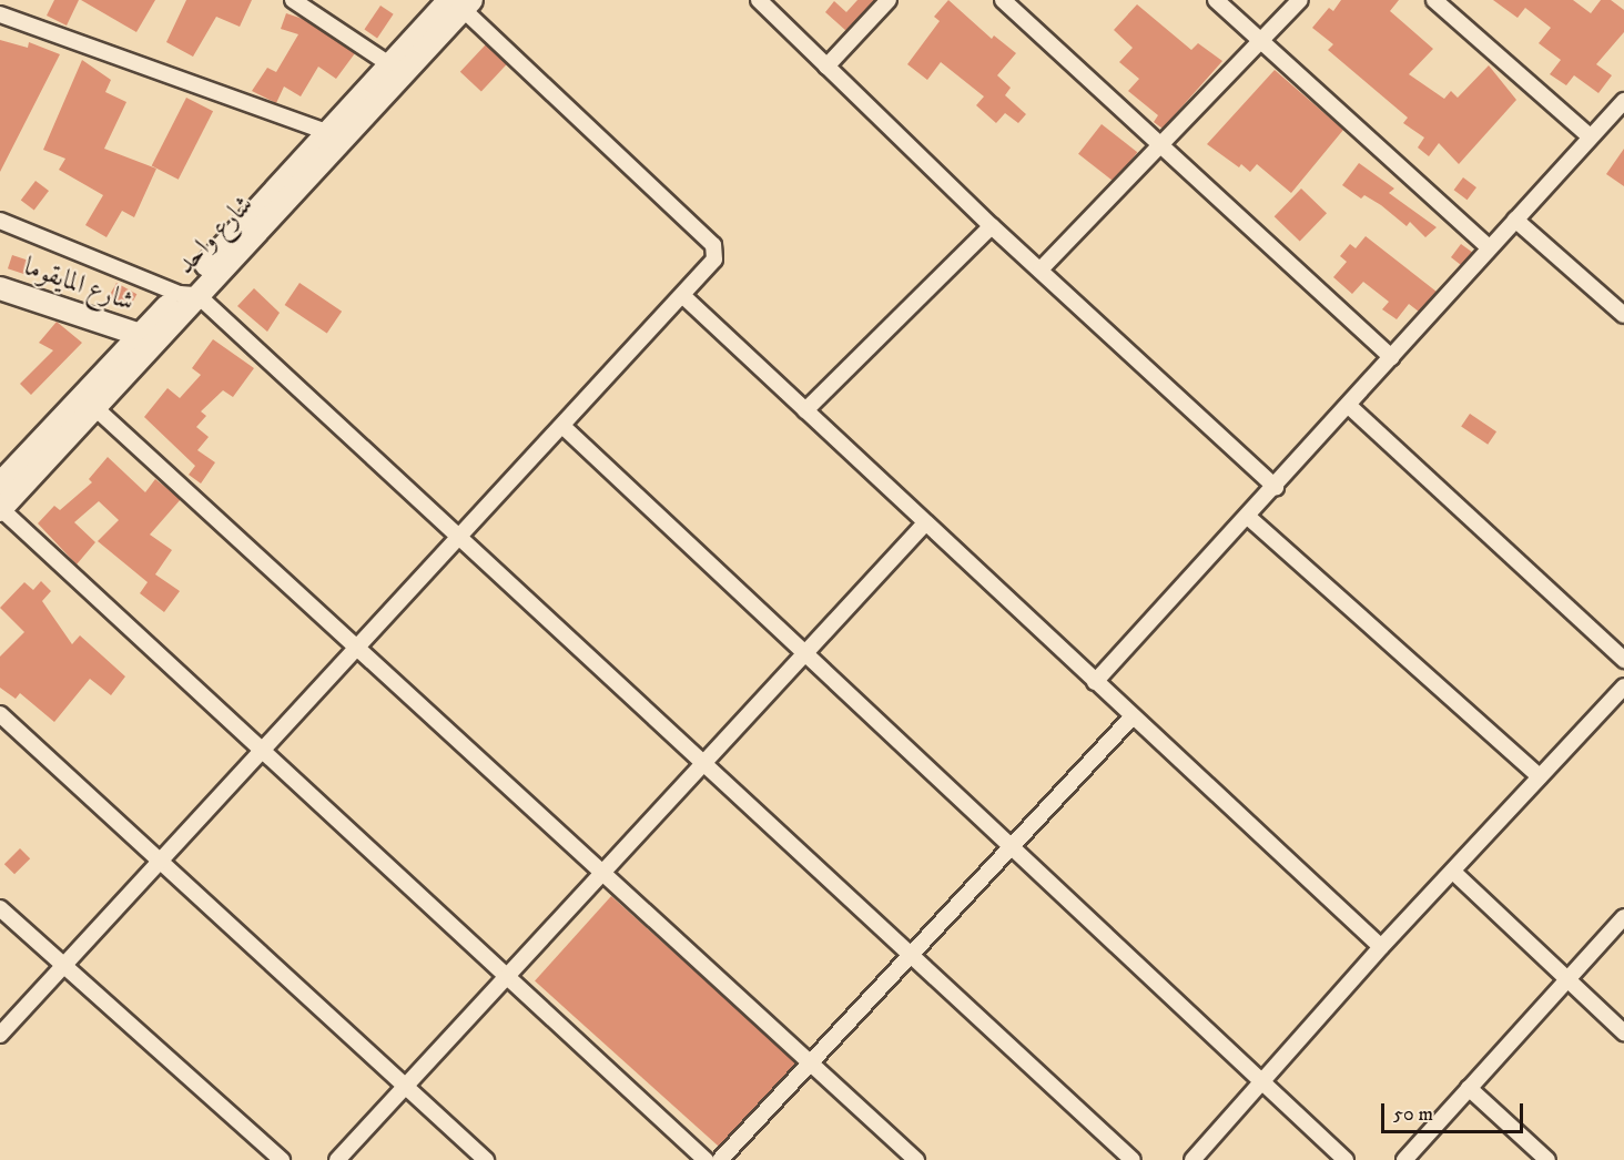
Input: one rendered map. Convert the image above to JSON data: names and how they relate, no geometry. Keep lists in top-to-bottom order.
{
  "streets": {
    "street": ["شارع واحد", "شارع المايقوما"]
  },
  "crossings": [
    ["شارع واحد", "شارع المايقوما"]
  ],
  "scale_bar": "50 m"
}
